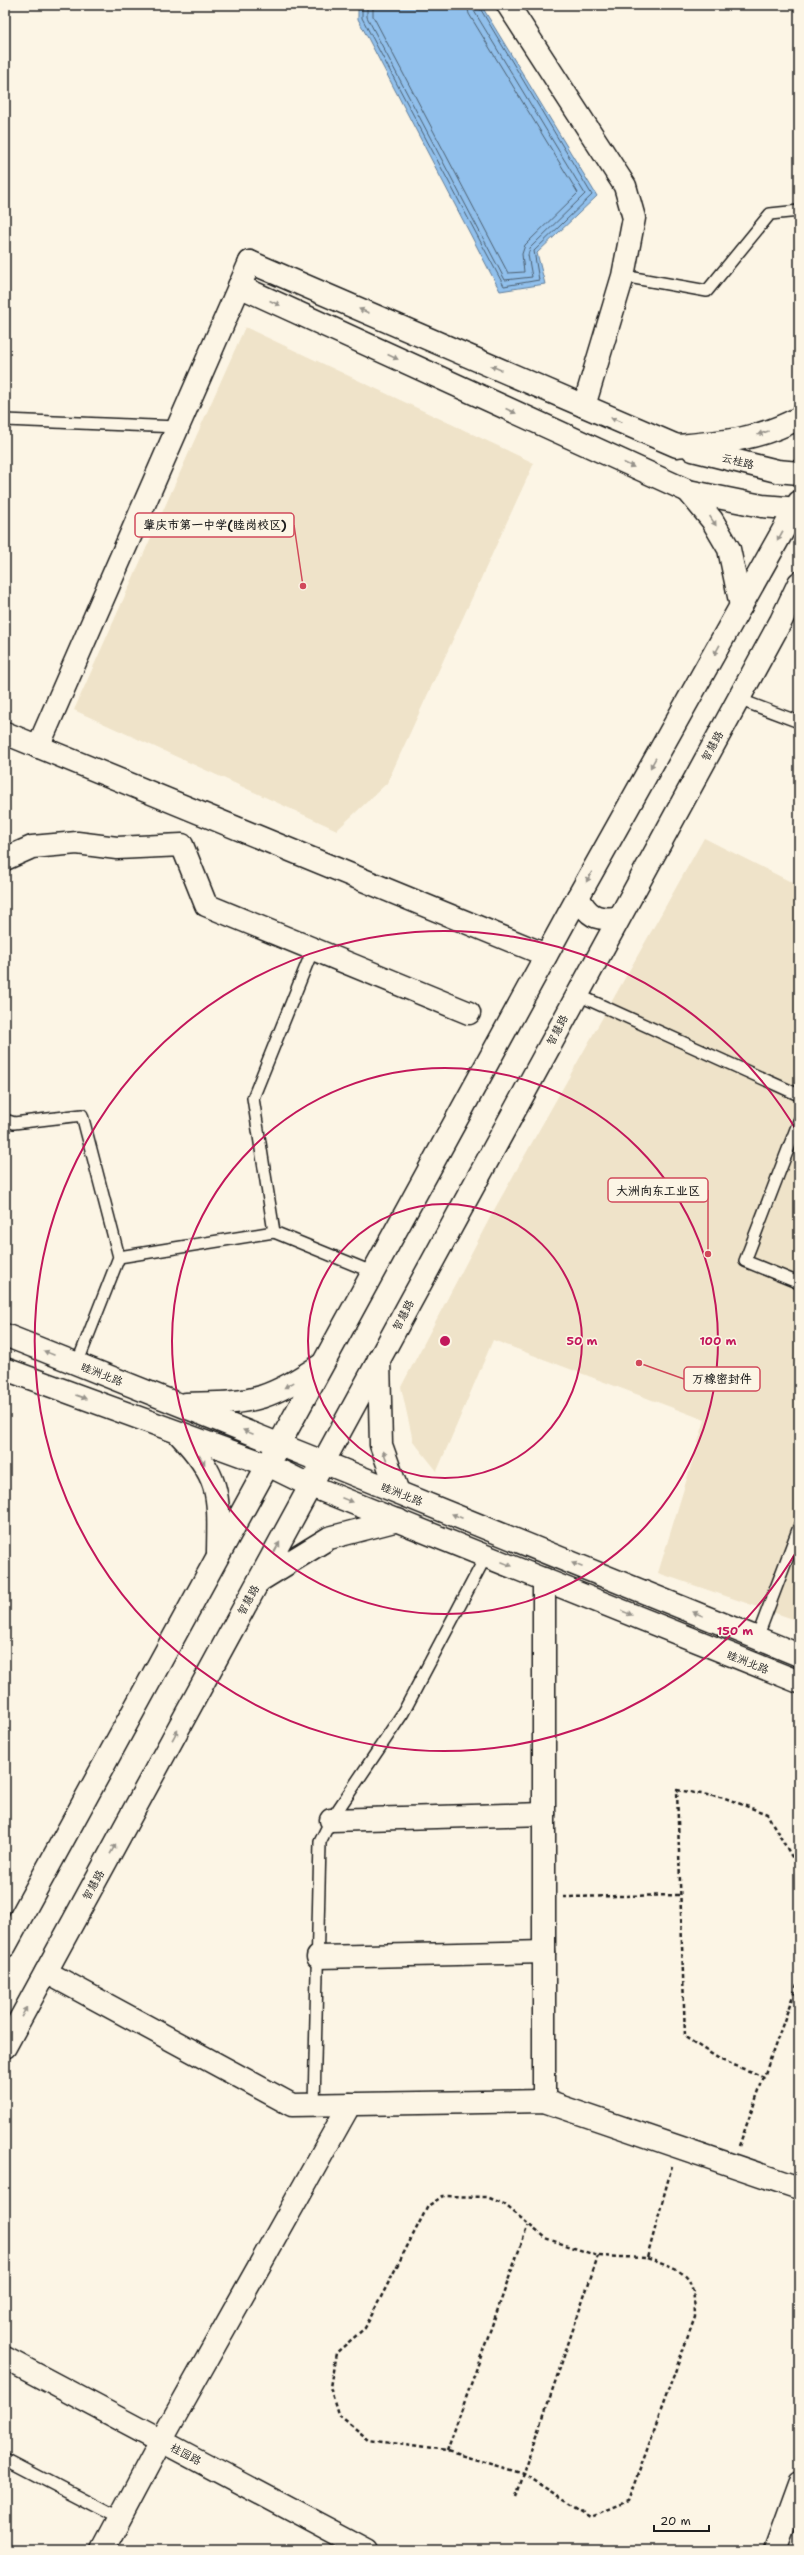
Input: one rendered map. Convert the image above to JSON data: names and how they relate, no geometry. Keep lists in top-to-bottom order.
{
  "streets": {
    "street": [
      "云桂路",
      "智慧路",
      "睦洲北路",
      "桂园路"
    ]
  },
  "crossings": [
    ["智慧路", "睦洲北路"]
  ],
  "places": ["肇庆市第一中学(睦岗校区)", "大洲向东工业区", "万橡密封件"],
  "scale_bar": "20 m",
  "rings": ["50 m", "100 m", "150 m"]
}
